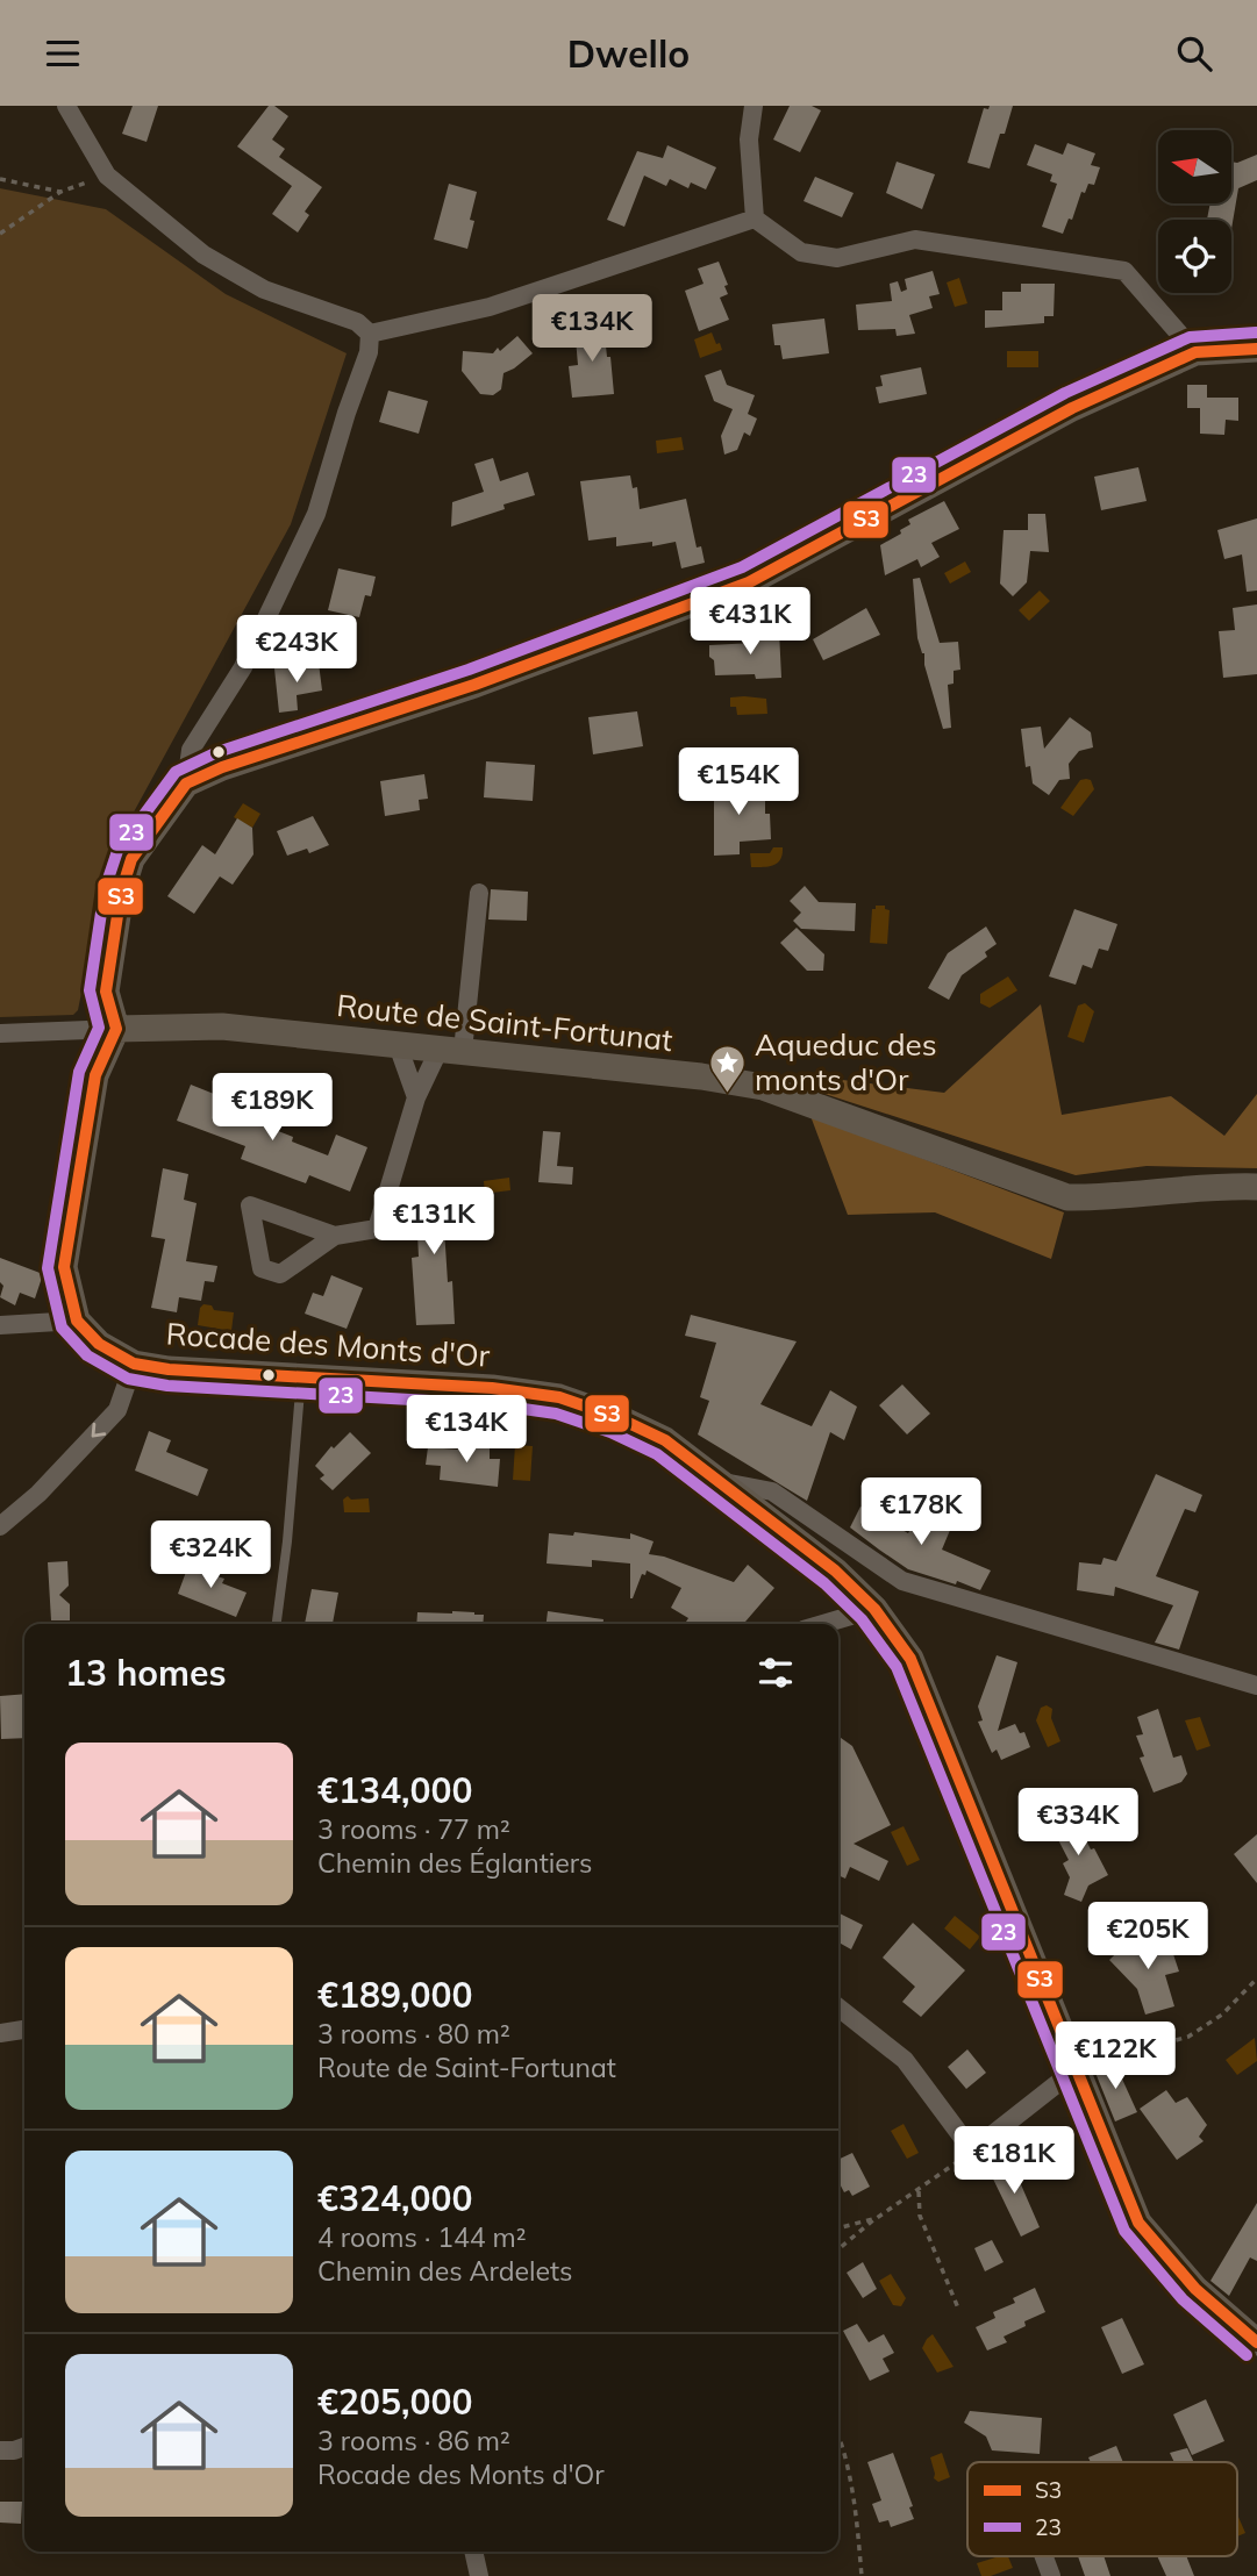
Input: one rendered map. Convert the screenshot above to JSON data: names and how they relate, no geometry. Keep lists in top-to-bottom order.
{
  "streets": {
    "street": ["Route de Saint-Fortunat", "Rocade des Monts d'Or"]
  },
  "places": {
    "place": ["Aqueduc des monts d'Or"]
  },
  "lines": ["transit line 23", "transit line S3"],
  "legend": ["S3", "23"],
  "north": "left",
  "page": {
    "header": "Dwello",
    "price": [
      "€134K",
      "€431K",
      "€243K",
      "€154K",
      "€189K",
      "€131K",
      "€134K",
      "€178K",
      "€324K",
      "€334K",
      "€205K",
      "€122K",
      "€181K"
    ],
    "heading": "13 homes",
    "list": [
      {
        "name": "€134,000",
        "note": "3 rooms · 77 m² · Chemin des Églantiers"
      },
      {
        "name": "€189,000",
        "note": "3 rooms · 80 m² · Route de Saint-Fortunat"
      },
      {
        "name": "€324,000",
        "note": "4 rooms · 144 m² · Chemin des Ardelets"
      },
      {
        "name": "€205,000",
        "note": "3 rooms · 86 m² · Rocade des Monts d'Or"
      }
    ]
  }
}
